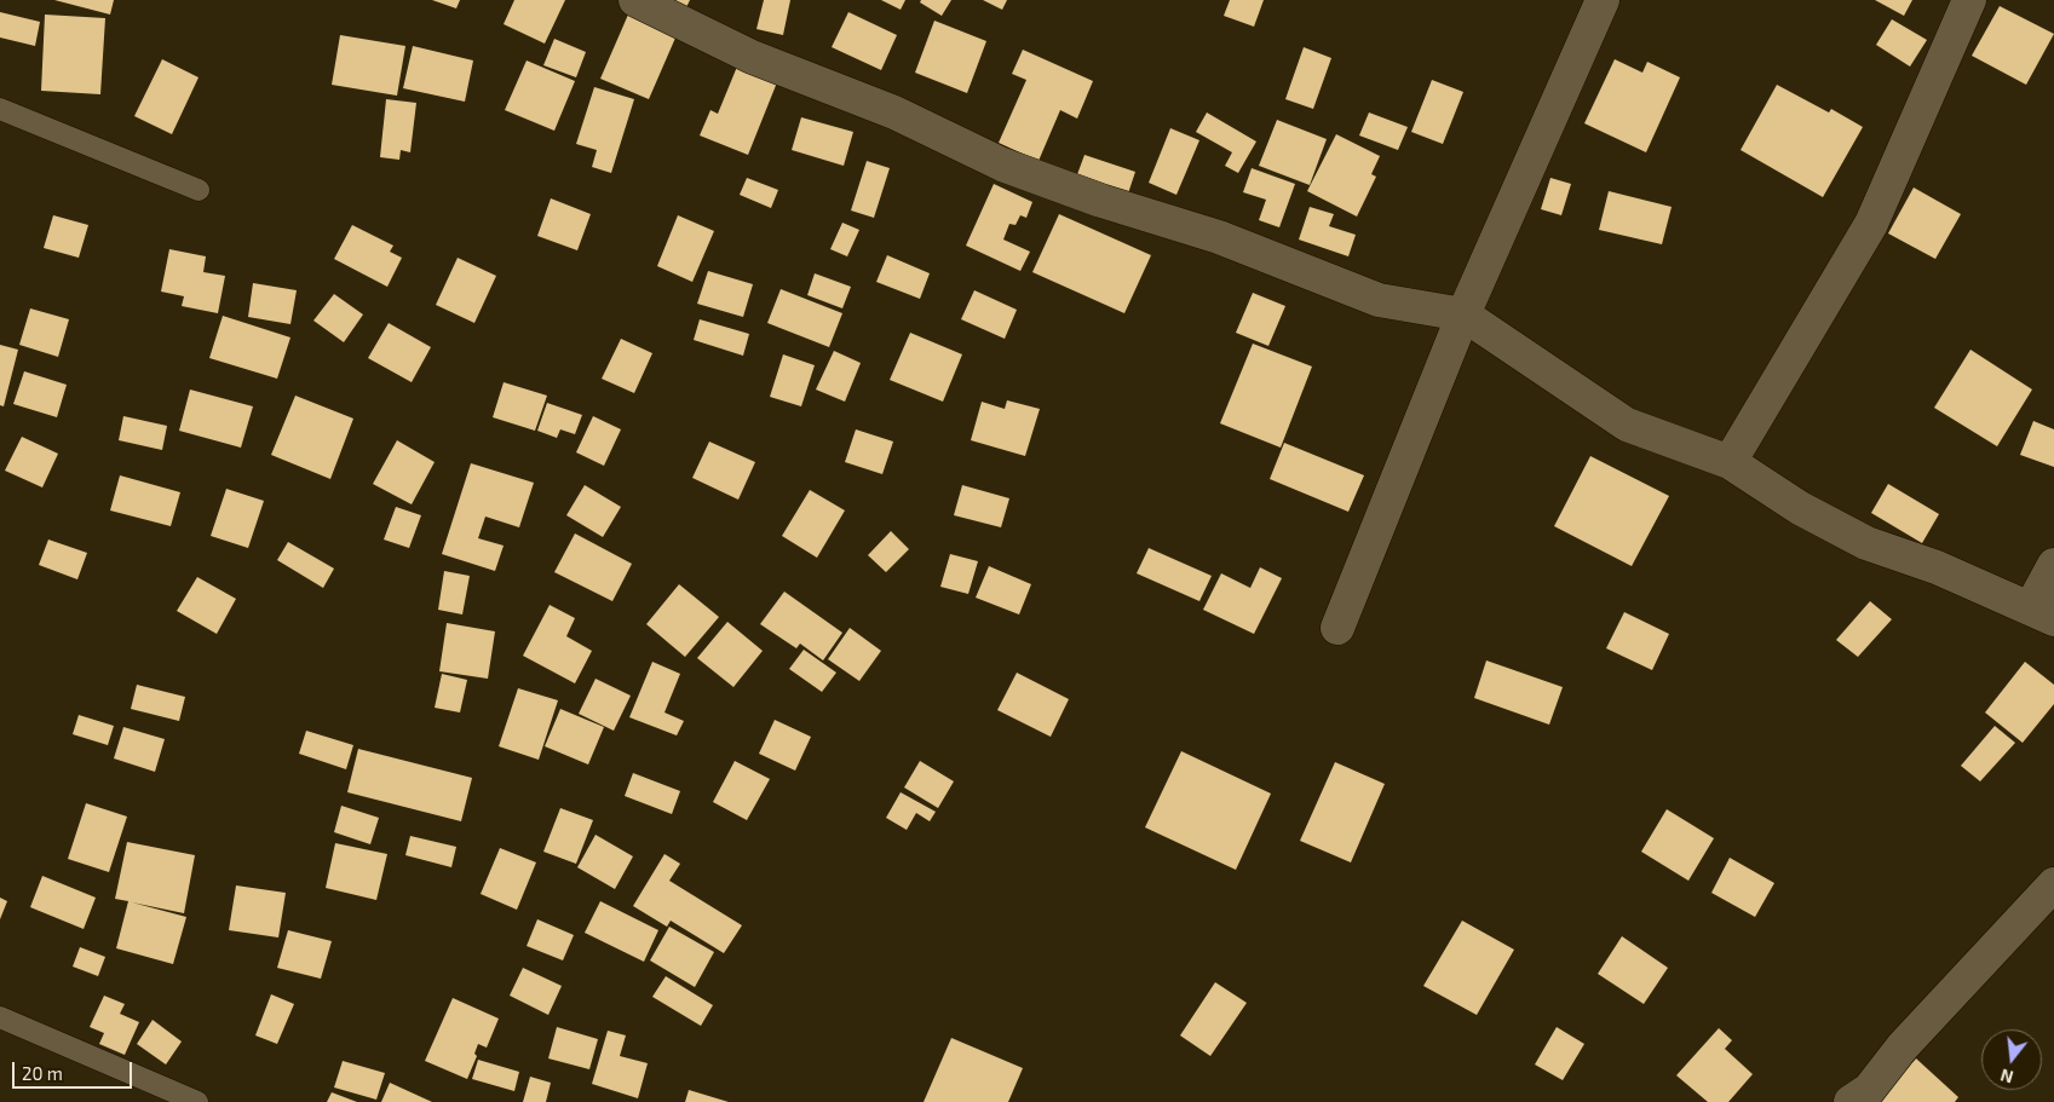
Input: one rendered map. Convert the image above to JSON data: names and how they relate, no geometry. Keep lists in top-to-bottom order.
{
  "scale_bar": "20 m",
  "north": "bottom"
}
